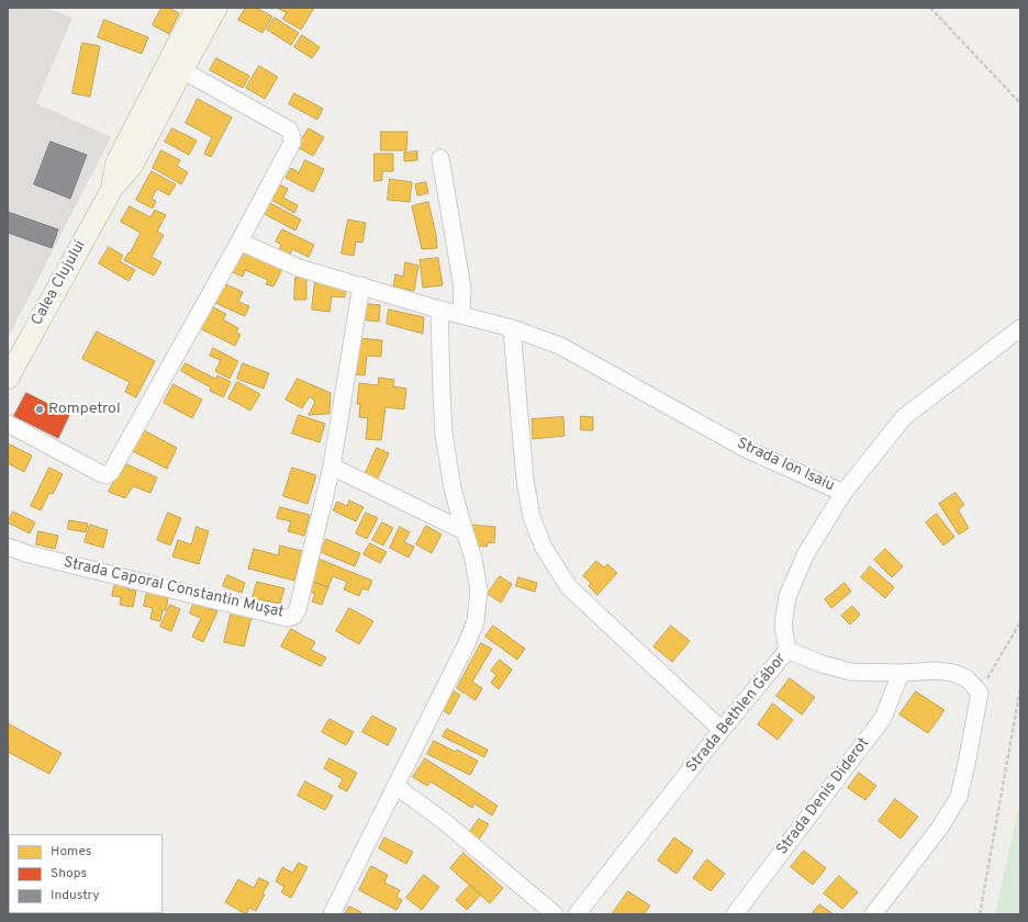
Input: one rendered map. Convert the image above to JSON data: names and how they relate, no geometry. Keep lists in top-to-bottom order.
{
  "streets": {
    "main road": ["Calea Clujului"],
    "street": [
      "Strada Ion Isaiu",
      "Strada Caporal Constantin Mușat",
      "Strada Bethlen Gábor",
      "Strada Denis Diderot"
    ]
  },
  "crossings": [
    ["Strada Bethlen Gábor", "Strada Denis Diderot"]
  ],
  "places": ["Rompetrol"],
  "legend": ["Homes", "Shops", "Industry"]
}
